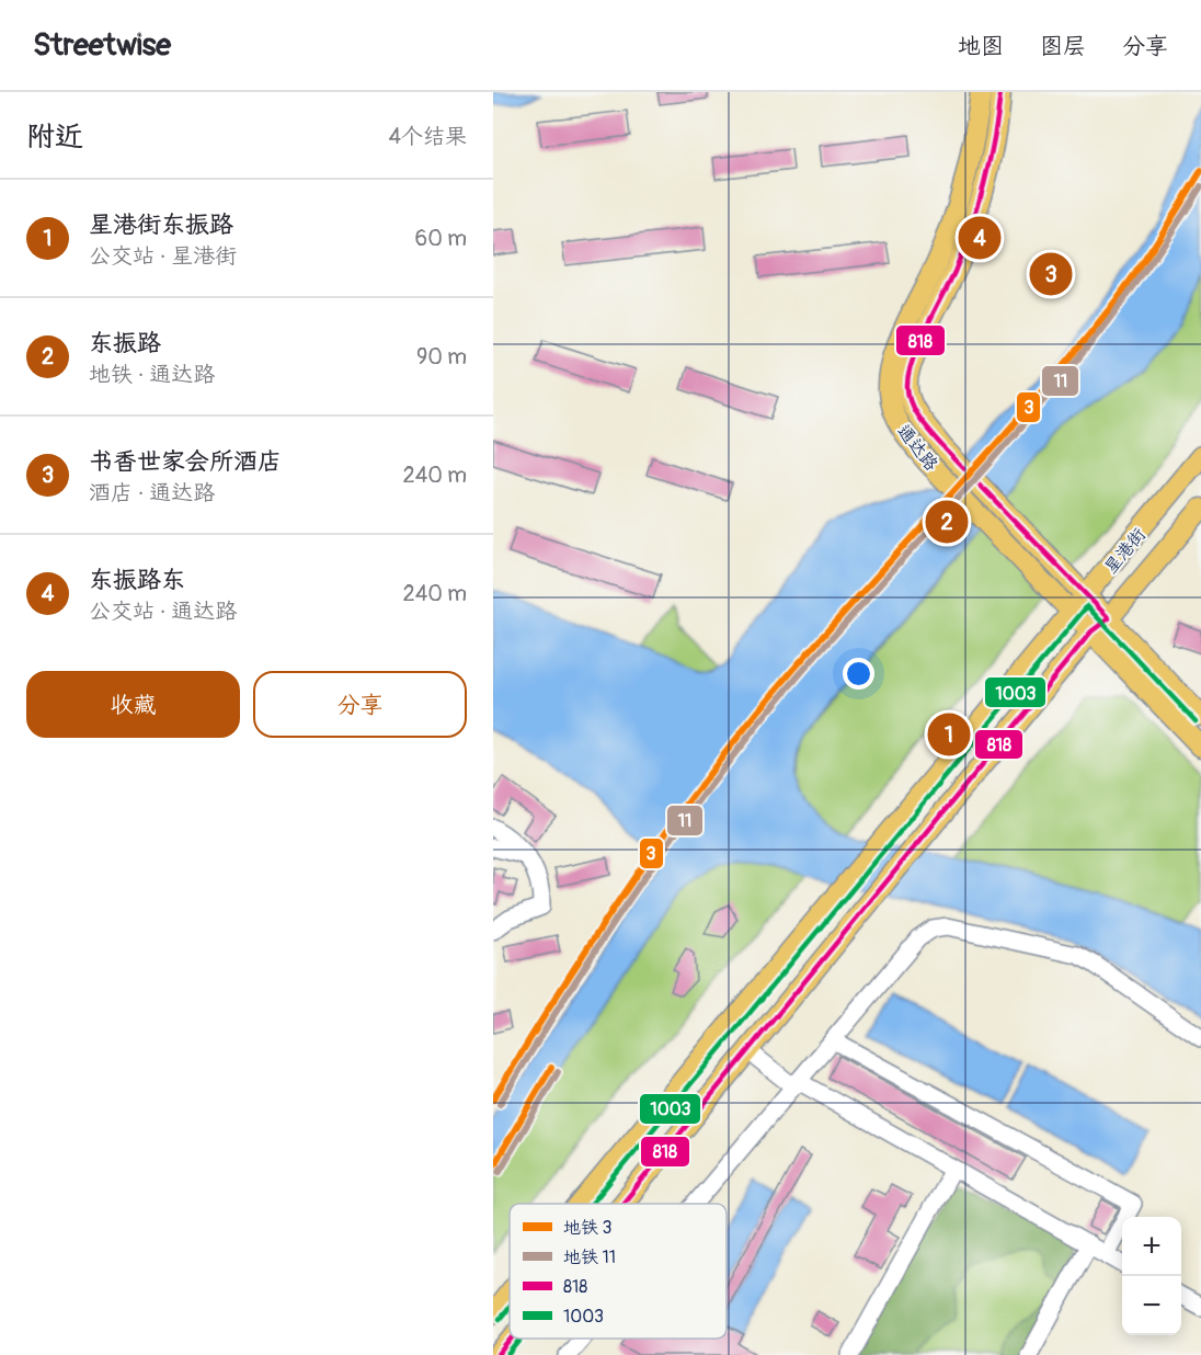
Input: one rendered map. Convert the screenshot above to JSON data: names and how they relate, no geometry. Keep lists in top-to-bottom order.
{
  "streets": {
    "main road": ["通达路", "星港街"]
  },
  "crossings": [
    ["通达路", "星港街"]
  ],
  "lines": [
    "transit line 818",
    "metro line 3",
    "metro line 11",
    "transit line 1003"
  ],
  "legend": [
    "地铁 3",
    "地铁 11",
    "818",
    "1003"
  ],
  "page": {
    "header": "Streetwise",
    "nav": ["地图", "图层", "分享"],
    "heading": ["附近", "4个结果"],
    "list": [
      {
        "mark": "1",
        "name": "星港街东振路",
        "note": "公交站 · 星港街",
        "value": "60 m"
      },
      {
        "mark": "2",
        "name": "东振路",
        "note": "地铁 · 通达路",
        "value": "90 m"
      },
      {
        "mark": "3",
        "name": "书香世家会所酒店",
        "note": "酒店 · 通达路",
        "value": "240 m"
      },
      {
        "mark": "4",
        "name": "东振路东",
        "note": "公交站 · 通达路",
        "value": "240 m"
      }
    ],
    "pins": [
      "4",
      "3",
      "2",
      "1"
    ],
    "buttons": ["收藏", "分享"],
    "map_buttons": ["+", "−"]
  }
}
